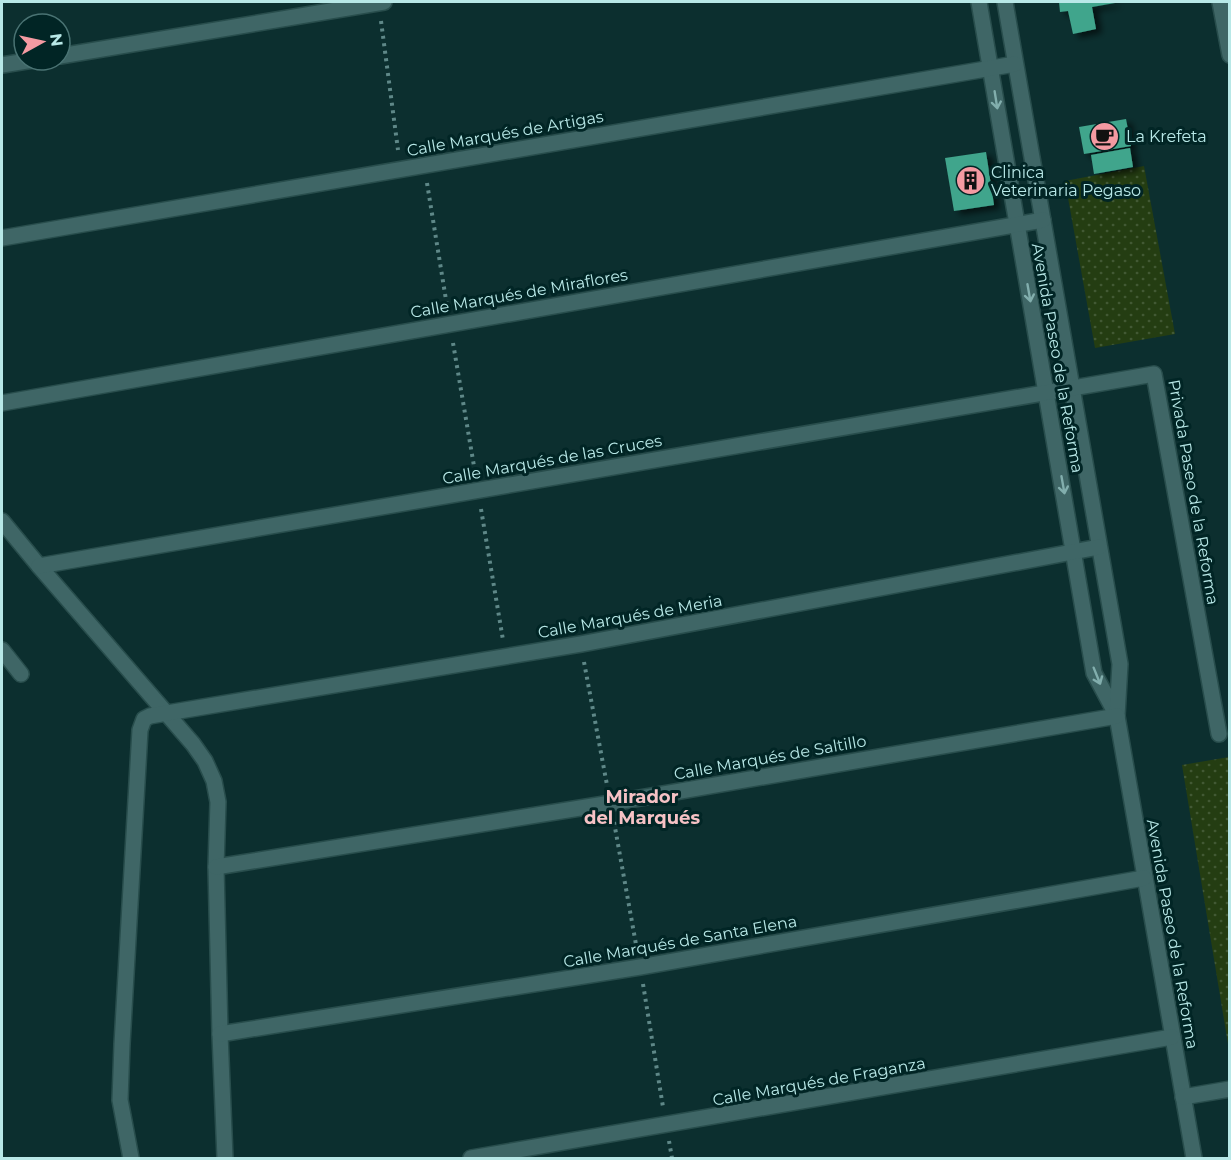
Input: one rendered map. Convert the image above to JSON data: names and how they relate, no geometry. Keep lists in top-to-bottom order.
{
  "streets": {
    "street": [
      "Calle Marqués de Artigas",
      "Calle Marqués de Miraflores",
      "Avenida Paseo de la Reforma",
      "Calle Marqués de las Cruces",
      "Privada Paseo de la Reforma",
      "Calle Marqués de Meria",
      "Calle Marqués de Saltillo",
      "Calle Marqués de Santa Elena",
      "Calle Marqués de Fraganza"
    ]
  },
  "crossings": [
    ["Calle Marqués de Artigas", "Avenida Paseo de la Reforma"],
    ["Calle Marqués de Miraflores", "Avenida Paseo de la Reforma"],
    ["Avenida Paseo de la Reforma", "Calle Marqués de las Cruces"],
    ["Avenida Paseo de la Reforma", "Privada Paseo de la Reforma"],
    ["Avenida Paseo de la Reforma", "Calle Marqués de Meria"],
    ["Avenida Paseo de la Reforma", "Calle Marqués de Saltillo"],
    ["Avenida Paseo de la Reforma", "Calle Marqués de Santa Elena"],
    ["Avenida Paseo de la Reforma", "Calle Marqués de Fraganza"],
    ["Calle Marqués de las Cruces", "Privada Paseo de la Reforma"]
  ],
  "districts": ["Mirador del Marqués"],
  "places": {
    "cafe": ["La Krefeta"],
    "building": ["Clinica Veterinaria Pegaso"]
  },
  "north": "right"
}
